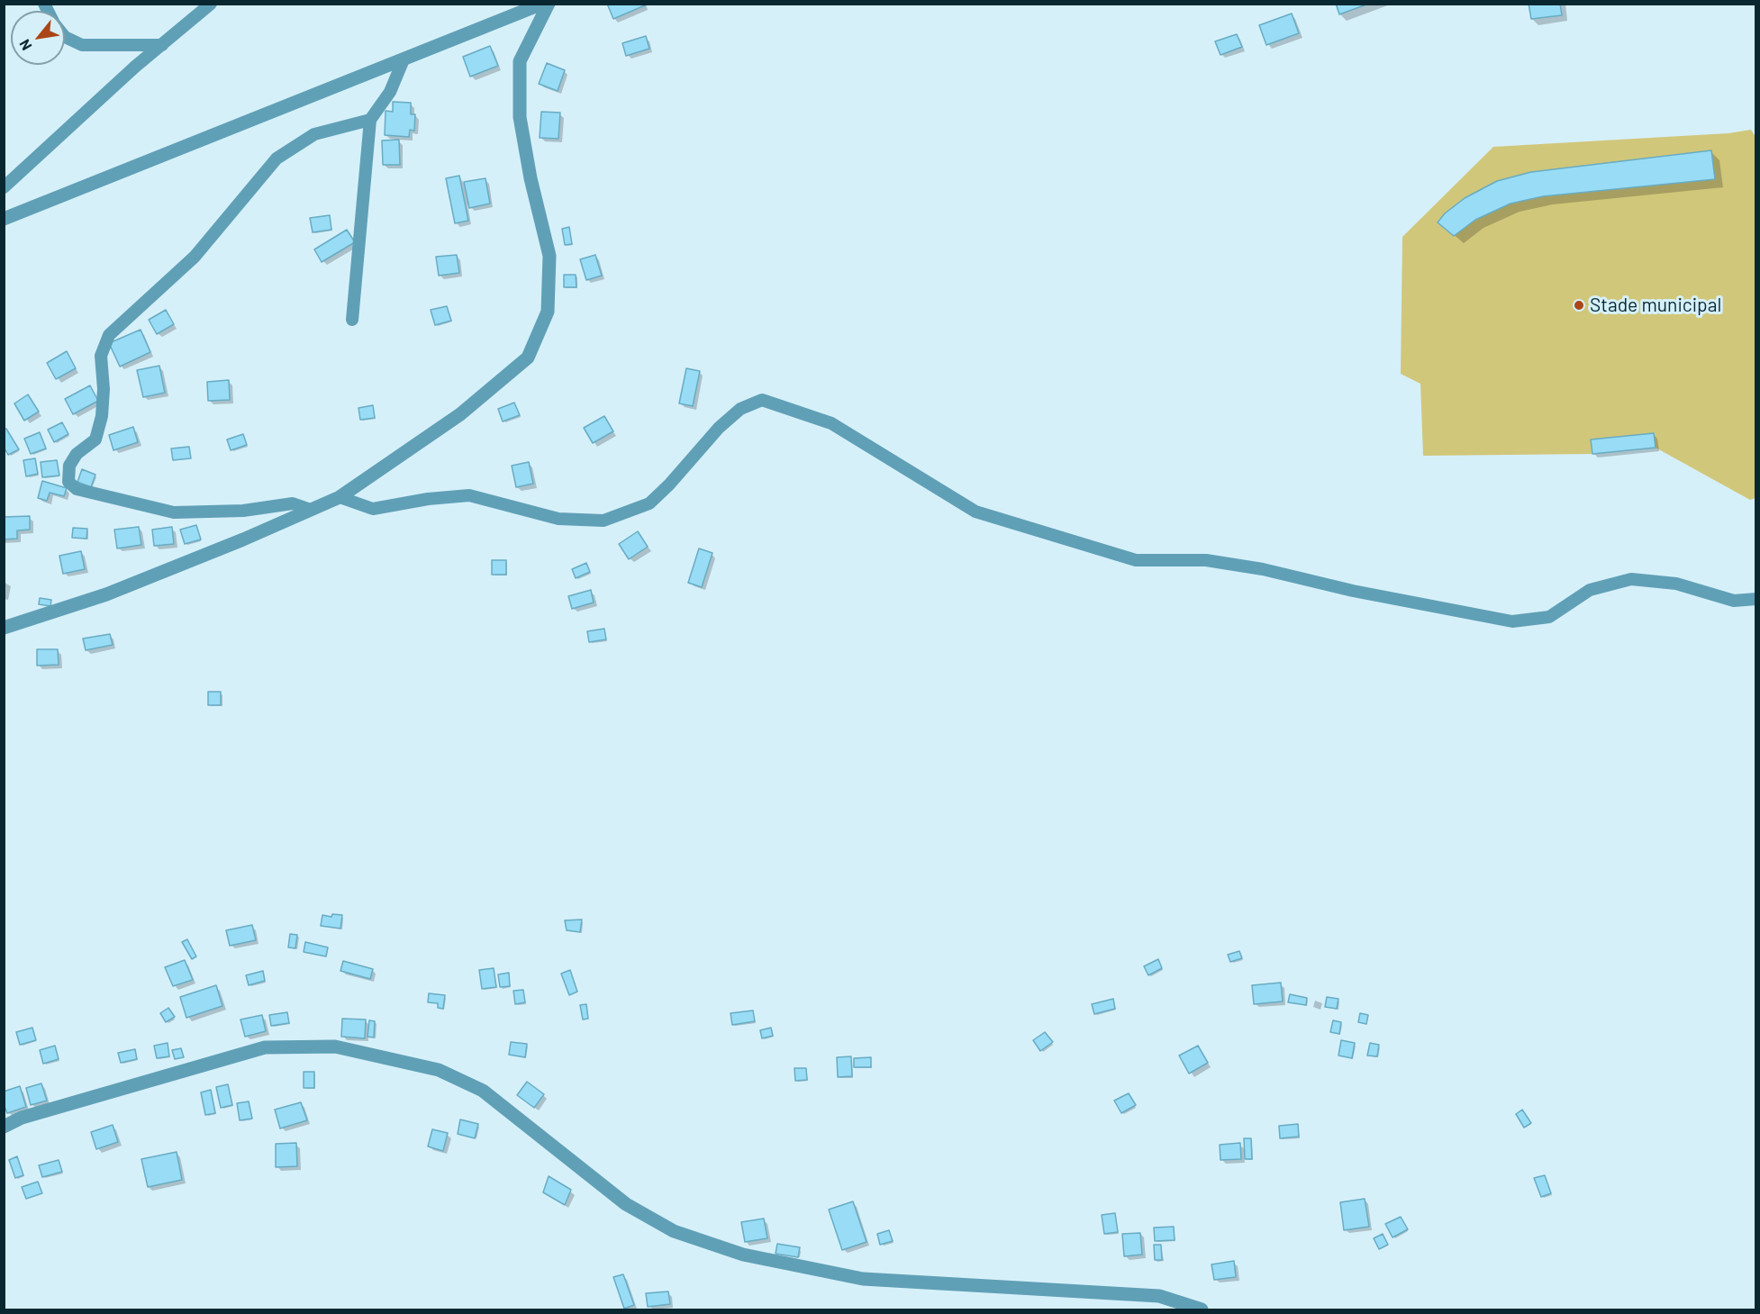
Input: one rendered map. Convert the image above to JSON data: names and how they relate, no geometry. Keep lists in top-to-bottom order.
{
  "places": ["Stade municipal"],
  "north": "bottom left"
}
